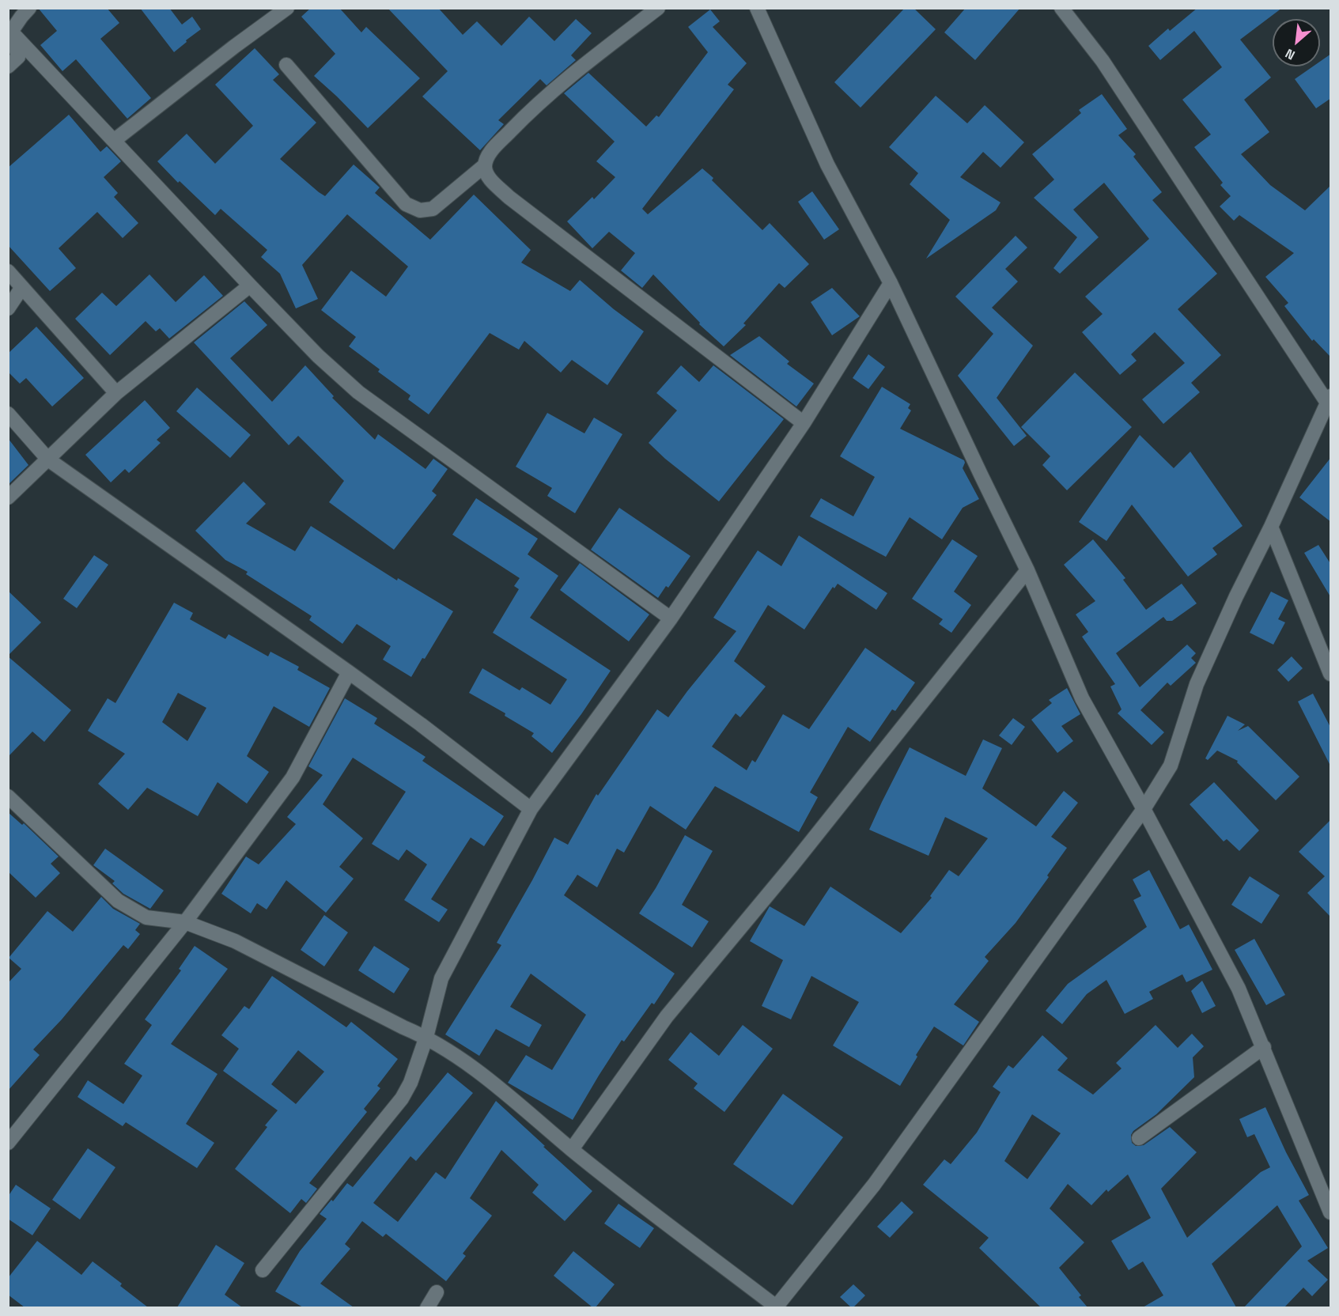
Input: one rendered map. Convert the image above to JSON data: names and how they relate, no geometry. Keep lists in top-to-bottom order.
{
  "north": "bottom left"
}
